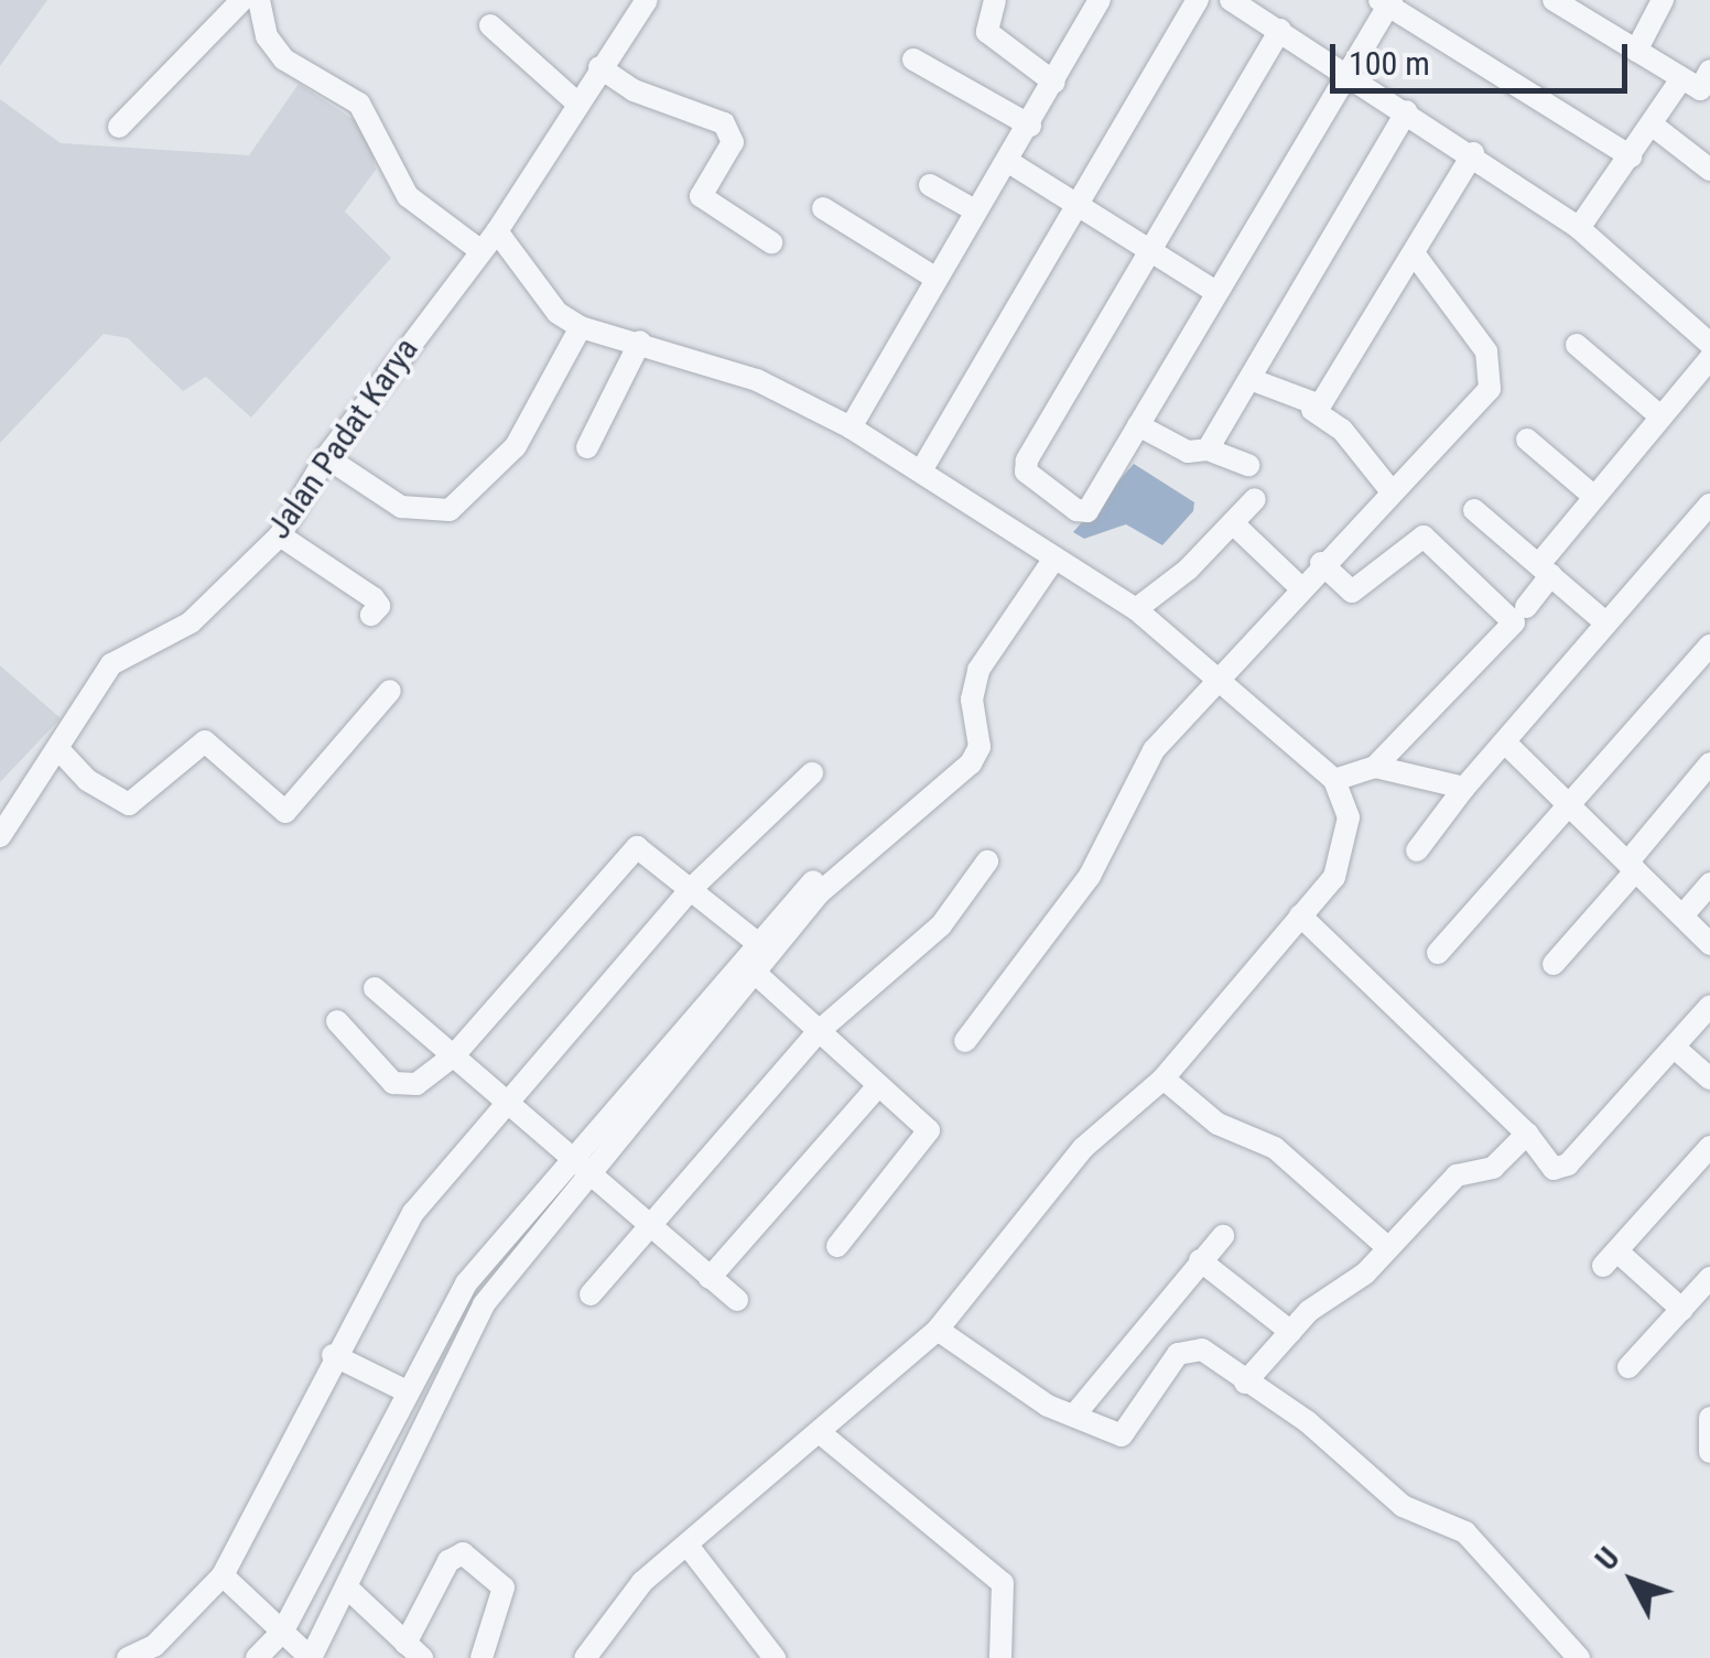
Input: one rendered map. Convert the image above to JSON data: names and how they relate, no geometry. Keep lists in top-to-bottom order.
{
  "streets": {
    "street": ["Jalan Padat Karya"]
  },
  "scale_bar": "100 m",
  "north": "top left"
}
